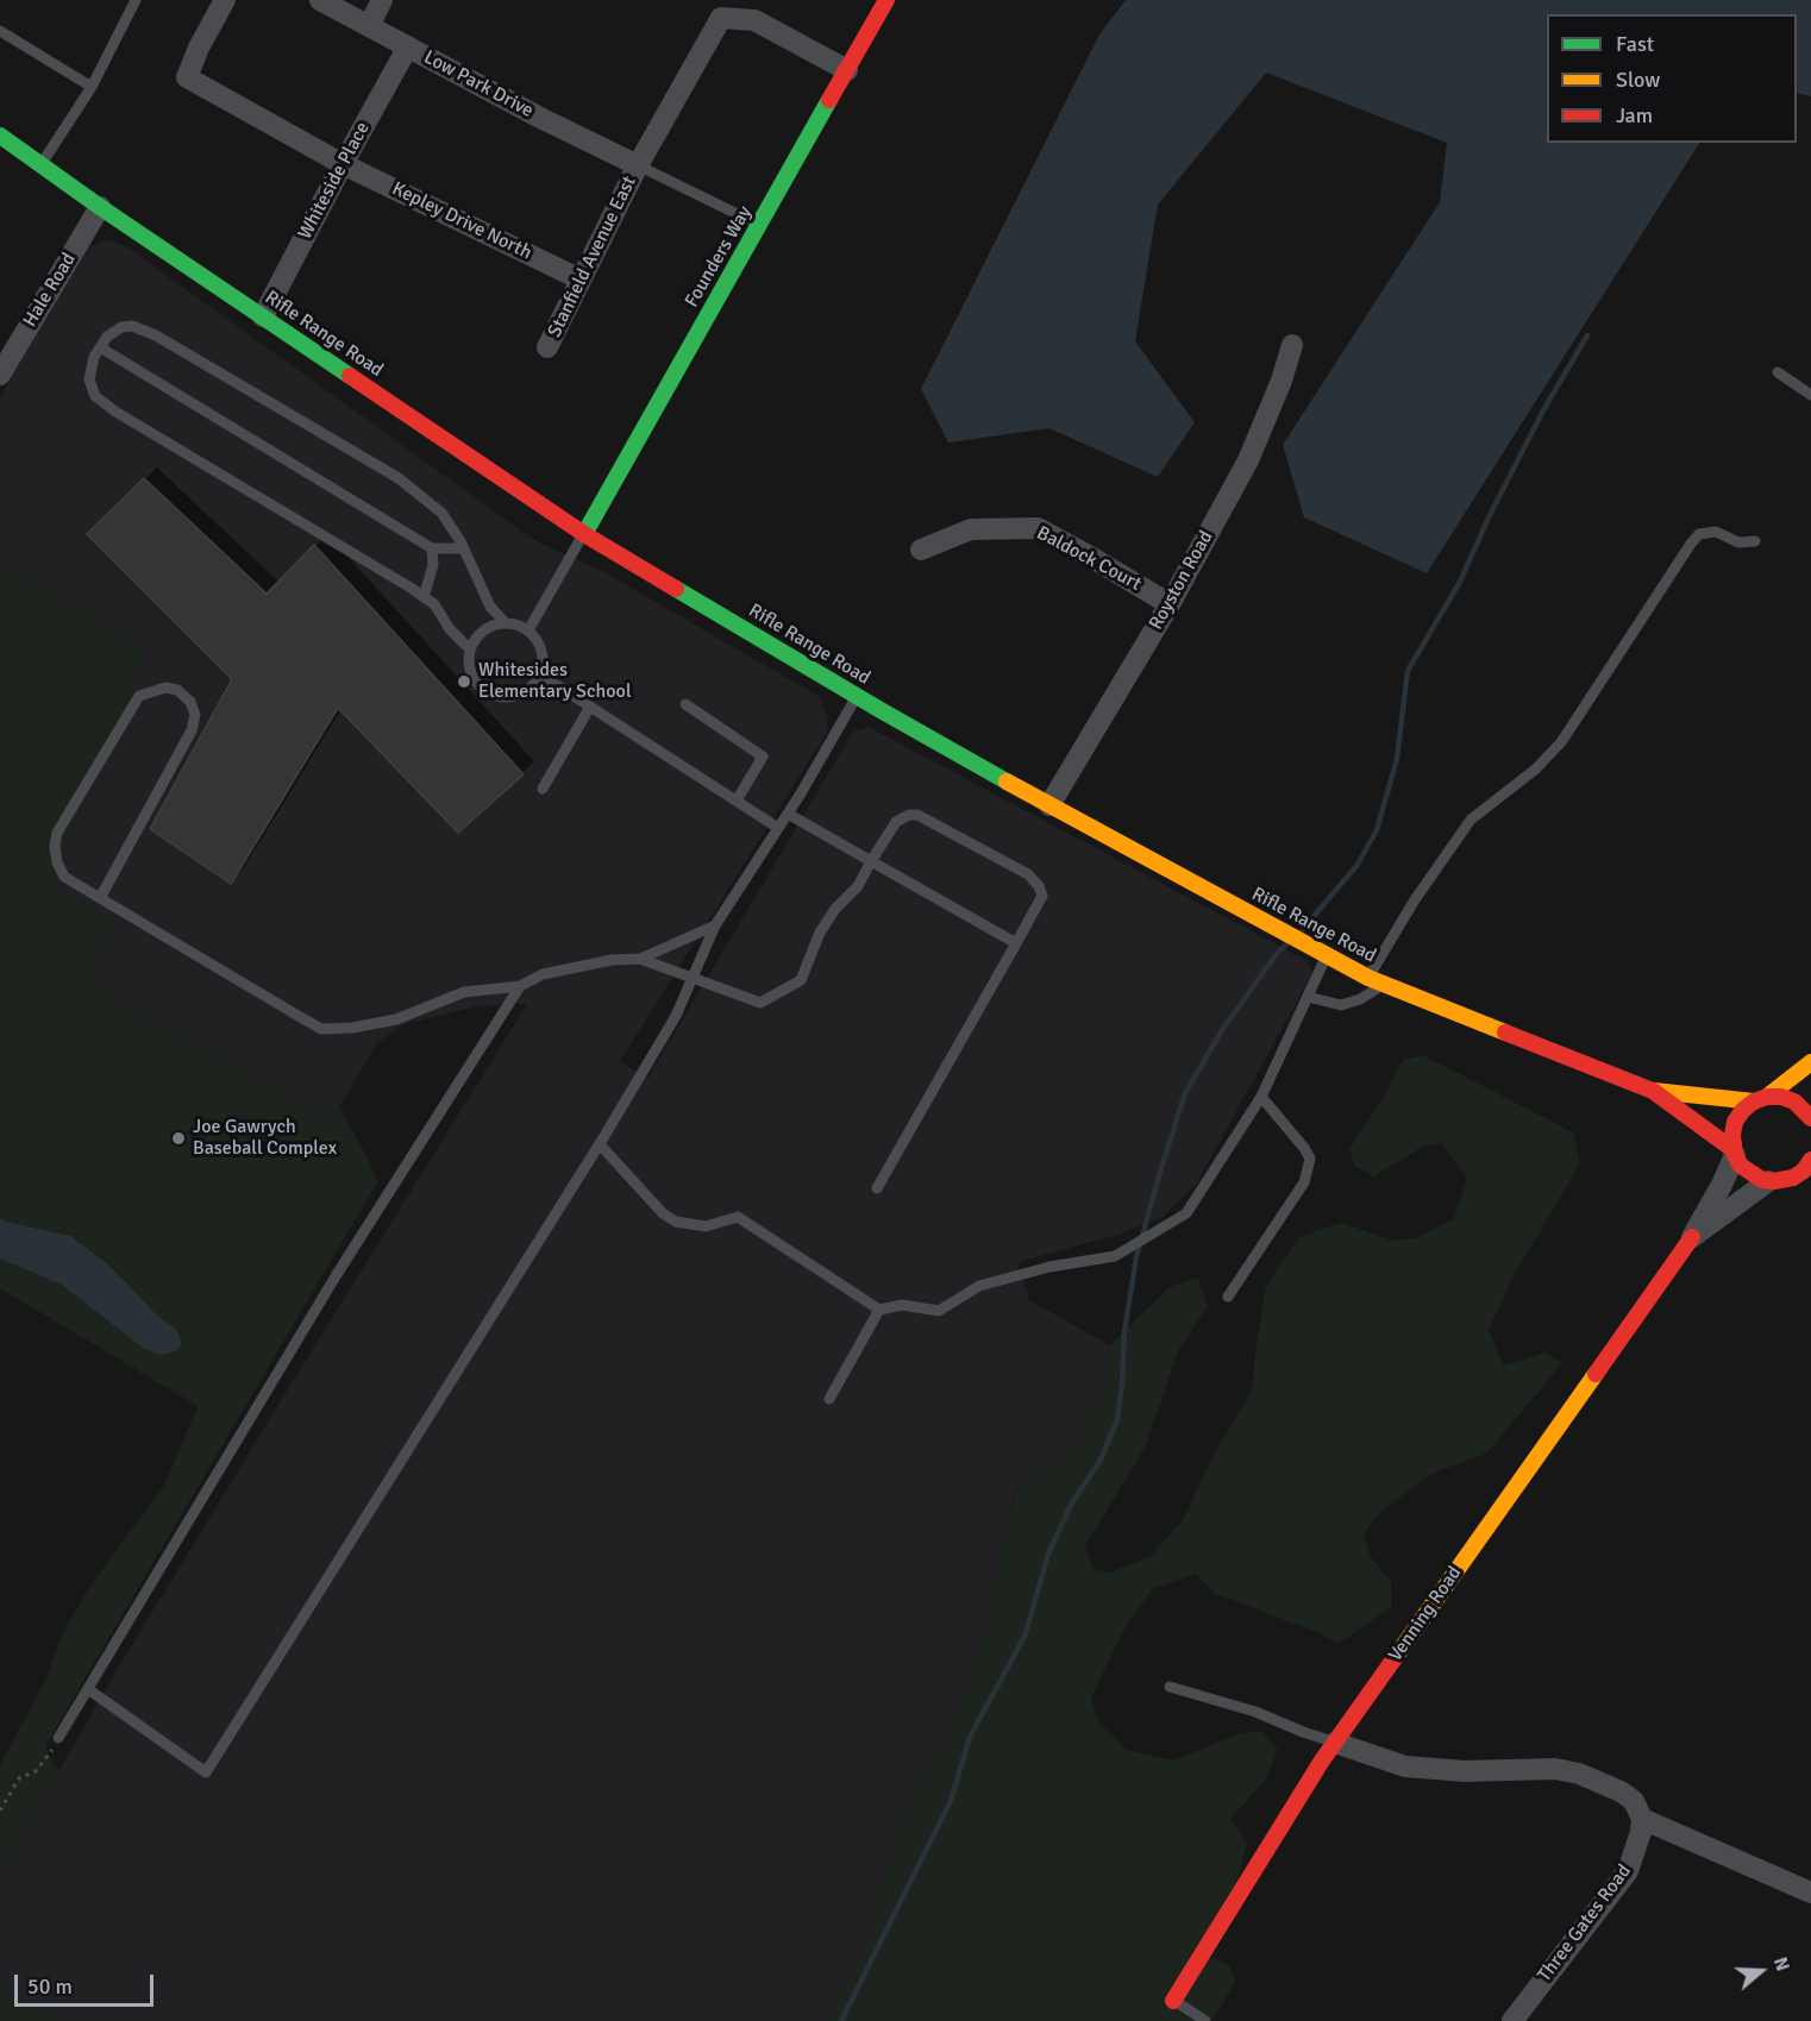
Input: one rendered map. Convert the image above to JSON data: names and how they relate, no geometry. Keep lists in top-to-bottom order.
{
  "streets": {
    "main road": ["Founders Way", "Rifle Range Road", "Venning Road"],
    "street": [
      "Low Park Drive",
      "Whiteside Place",
      "Kepley Drive North",
      "Stanfield Avenue East",
      "Hale Road",
      "Baldock Court",
      "Royston Road",
      "Three Gates Road"
    ]
  },
  "crossings": [
    ["Low Park Drive", "Whiteside Place"],
    ["Low Park Drive", "Stanfield Avenue East"],
    ["Whiteside Place", "Kepley Drive North"],
    ["Whiteside Place", "Rifle Range Road"],
    ["Kepley Drive North", "Stanfield Avenue East"],
    ["Stanfield Avenue East", "Founders Way"],
    ["Founders Way", "Rifle Range Road"],
    ["Hale Road", "Rifle Range Road"],
    ["Rifle Range Road", "Royston Road"],
    ["Rifle Range Road", "Venning Road"],
    ["Baldock Court", "Royston Road"]
  ],
  "places": ["Whitesides Elementary School", "Joe Gawrych Baseball Complex"],
  "legend": ["Fast", "Slow", "Jam"],
  "scale_bar": "50 m",
  "north": "right"
}
